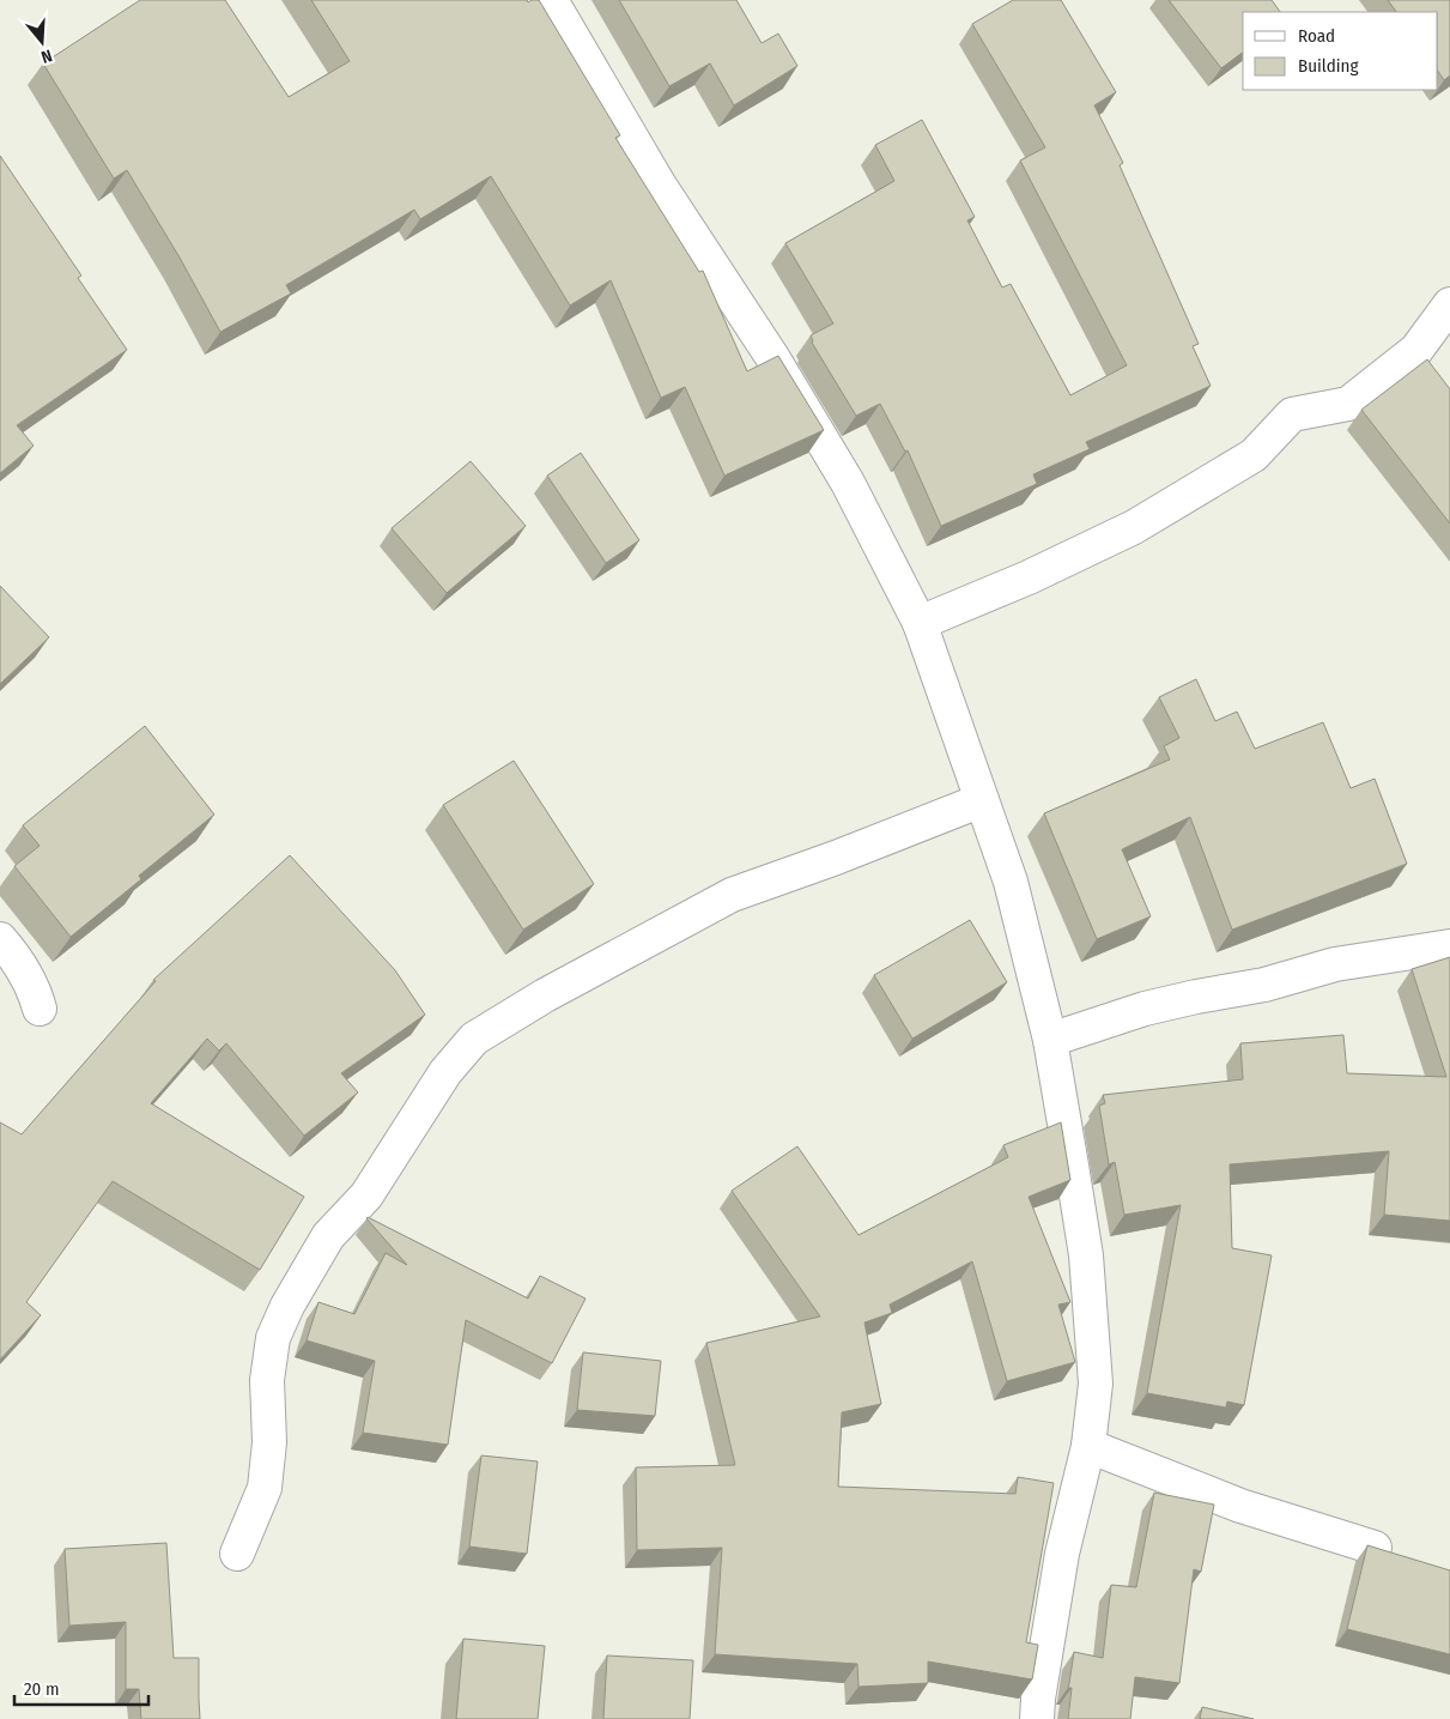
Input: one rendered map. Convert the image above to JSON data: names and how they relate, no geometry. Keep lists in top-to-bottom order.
{
  "legend": ["Road", "Building"],
  "scale_bar": "20 m",
  "north": "bottom"
}
